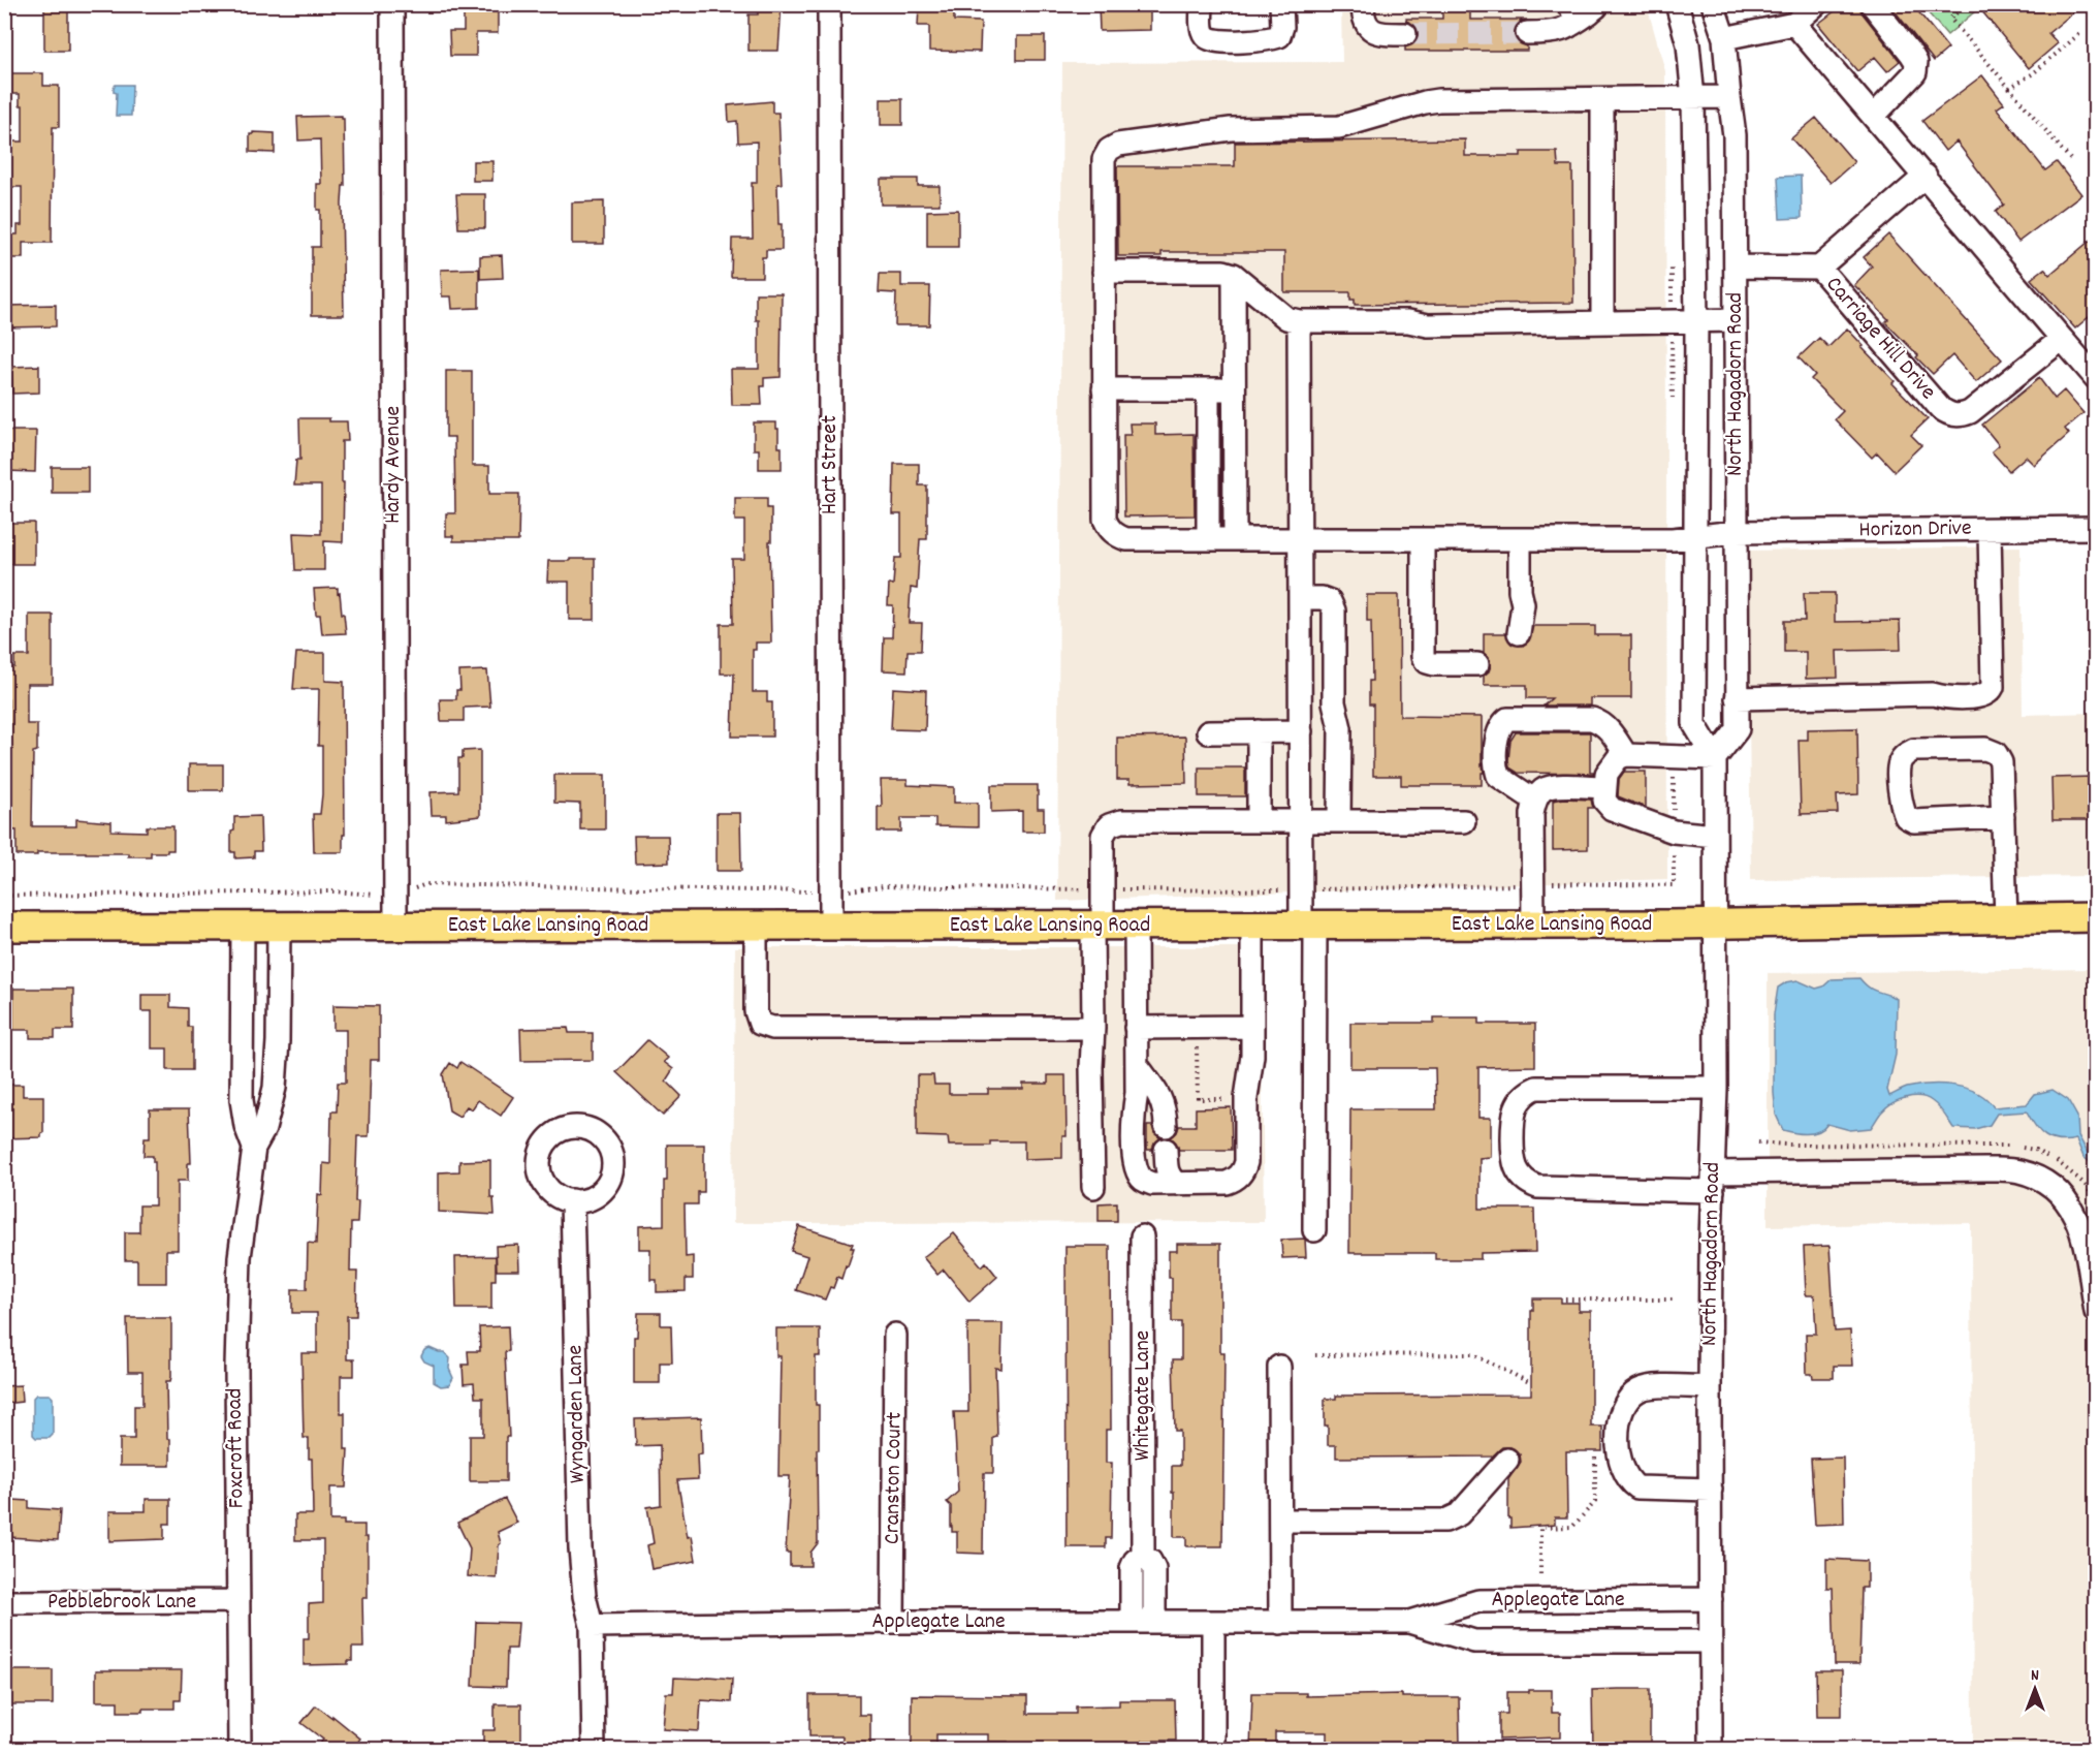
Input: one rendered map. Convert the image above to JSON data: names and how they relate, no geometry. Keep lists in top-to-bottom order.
{
  "streets": {
    "main road": ["East Lake Lansing Road"],
    "street": [
      "Carriage Hill Drive",
      "North Hagadorn Road",
      "Hardy Avenue",
      "Hart Street",
      "Horizon Drive",
      "Whitegate Lane",
      "Wyngarden Lane",
      "Foxcroft Road",
      "Cranston Court",
      "Applegate Lane",
      "Pebblebrook Lane"
    ]
  },
  "crossings": [
    ["Carriage Hill Drive", "North Hagadorn Road"],
    ["North Hagadorn Road", "Horizon Drive"],
    ["North Hagadorn Road", "East Lake Lansing Road"],
    ["North Hagadorn Road", "Applegate Lane"],
    ["Hardy Avenue", "East Lake Lansing Road"],
    ["Hart Street", "East Lake Lansing Road"],
    ["East Lake Lansing Road", "Foxcroft Road"],
    ["Whitegate Lane", "Applegate Lane"],
    ["Wyngarden Lane", "Applegate Lane"],
    ["Foxcroft Road", "Pebblebrook Lane"],
    ["Cranston Court", "Applegate Lane"]
  ],
  "north": "top"
}
